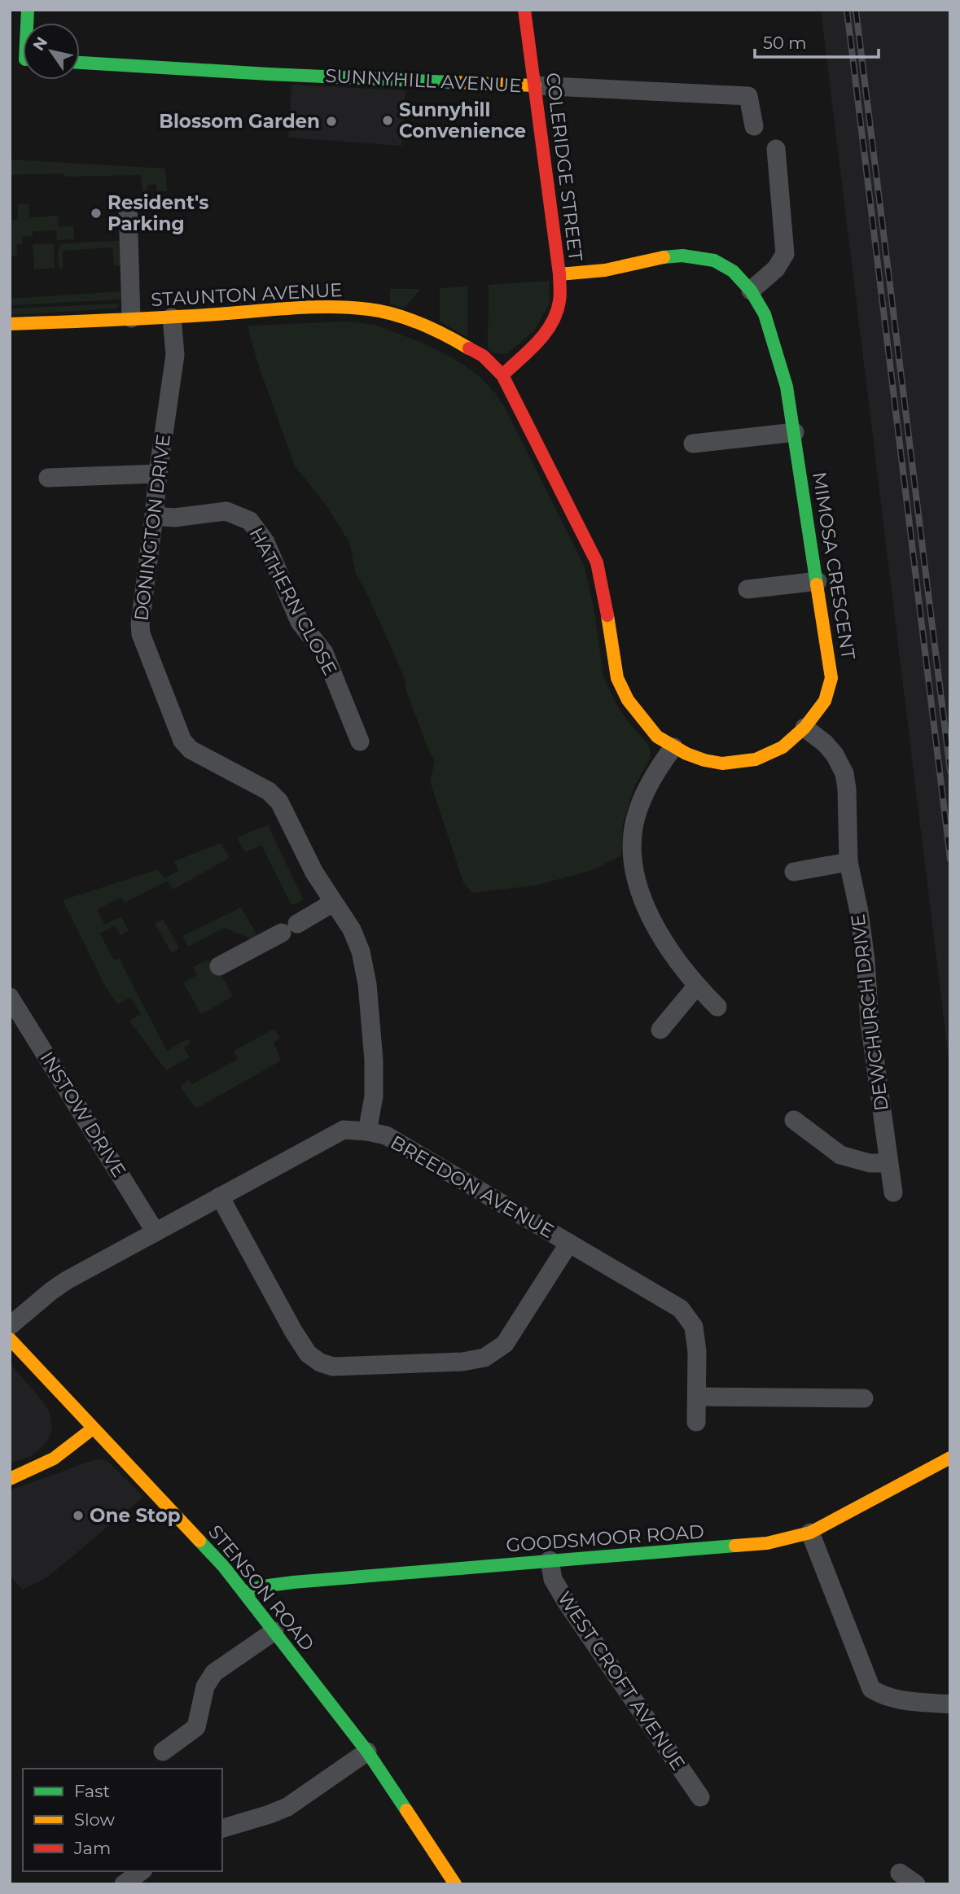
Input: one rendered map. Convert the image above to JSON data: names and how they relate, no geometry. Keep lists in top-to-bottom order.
{
  "streets": {
    "street": [
      "SUNNYHILL AVENUE",
      "COLERIDGE STREET",
      "STAUNTON AVENUE",
      "DONINGTON DRIVE",
      "MIMOSA CRESCENT",
      "HATHERN CLOSE",
      "DEWCHURCH DRIVE",
      "INSTOW DRIVE",
      "BREEDON AVENUE",
      "GOODSMOOR ROAD",
      "STENSON ROAD",
      "WEST CROFT AVENUE"
    ]
  },
  "crossings": [
    ["SUNNYHILL AVENUE", "COLERIDGE STREET"],
    ["COLERIDGE STREET", "STAUNTON AVENUE"],
    ["COLERIDGE STREET", "MIMOSA CRESCENT"],
    ["STAUNTON AVENUE", "DONINGTON DRIVE"],
    ["STAUNTON AVENUE", "MIMOSA CRESCENT"],
    ["DONINGTON DRIVE", "HATHERN CLOSE"],
    ["DONINGTON DRIVE", "BREEDON AVENUE"],
    ["MIMOSA CRESCENT", "DEWCHURCH DRIVE"],
    ["INSTOW DRIVE", "BREEDON AVENUE"],
    ["GOODSMOOR ROAD", "STENSON ROAD"],
    ["GOODSMOOR ROAD", "WEST CROFT AVENUE"]
  ],
  "places": [
    "Sunnyhill Convenience",
    "Blossom Garden",
    "Resident's Parking",
    "One Stop"
  ],
  "legend": ["Fast", "Slow", "Jam"],
  "scale_bar": "50 m",
  "north": "top left"
}
